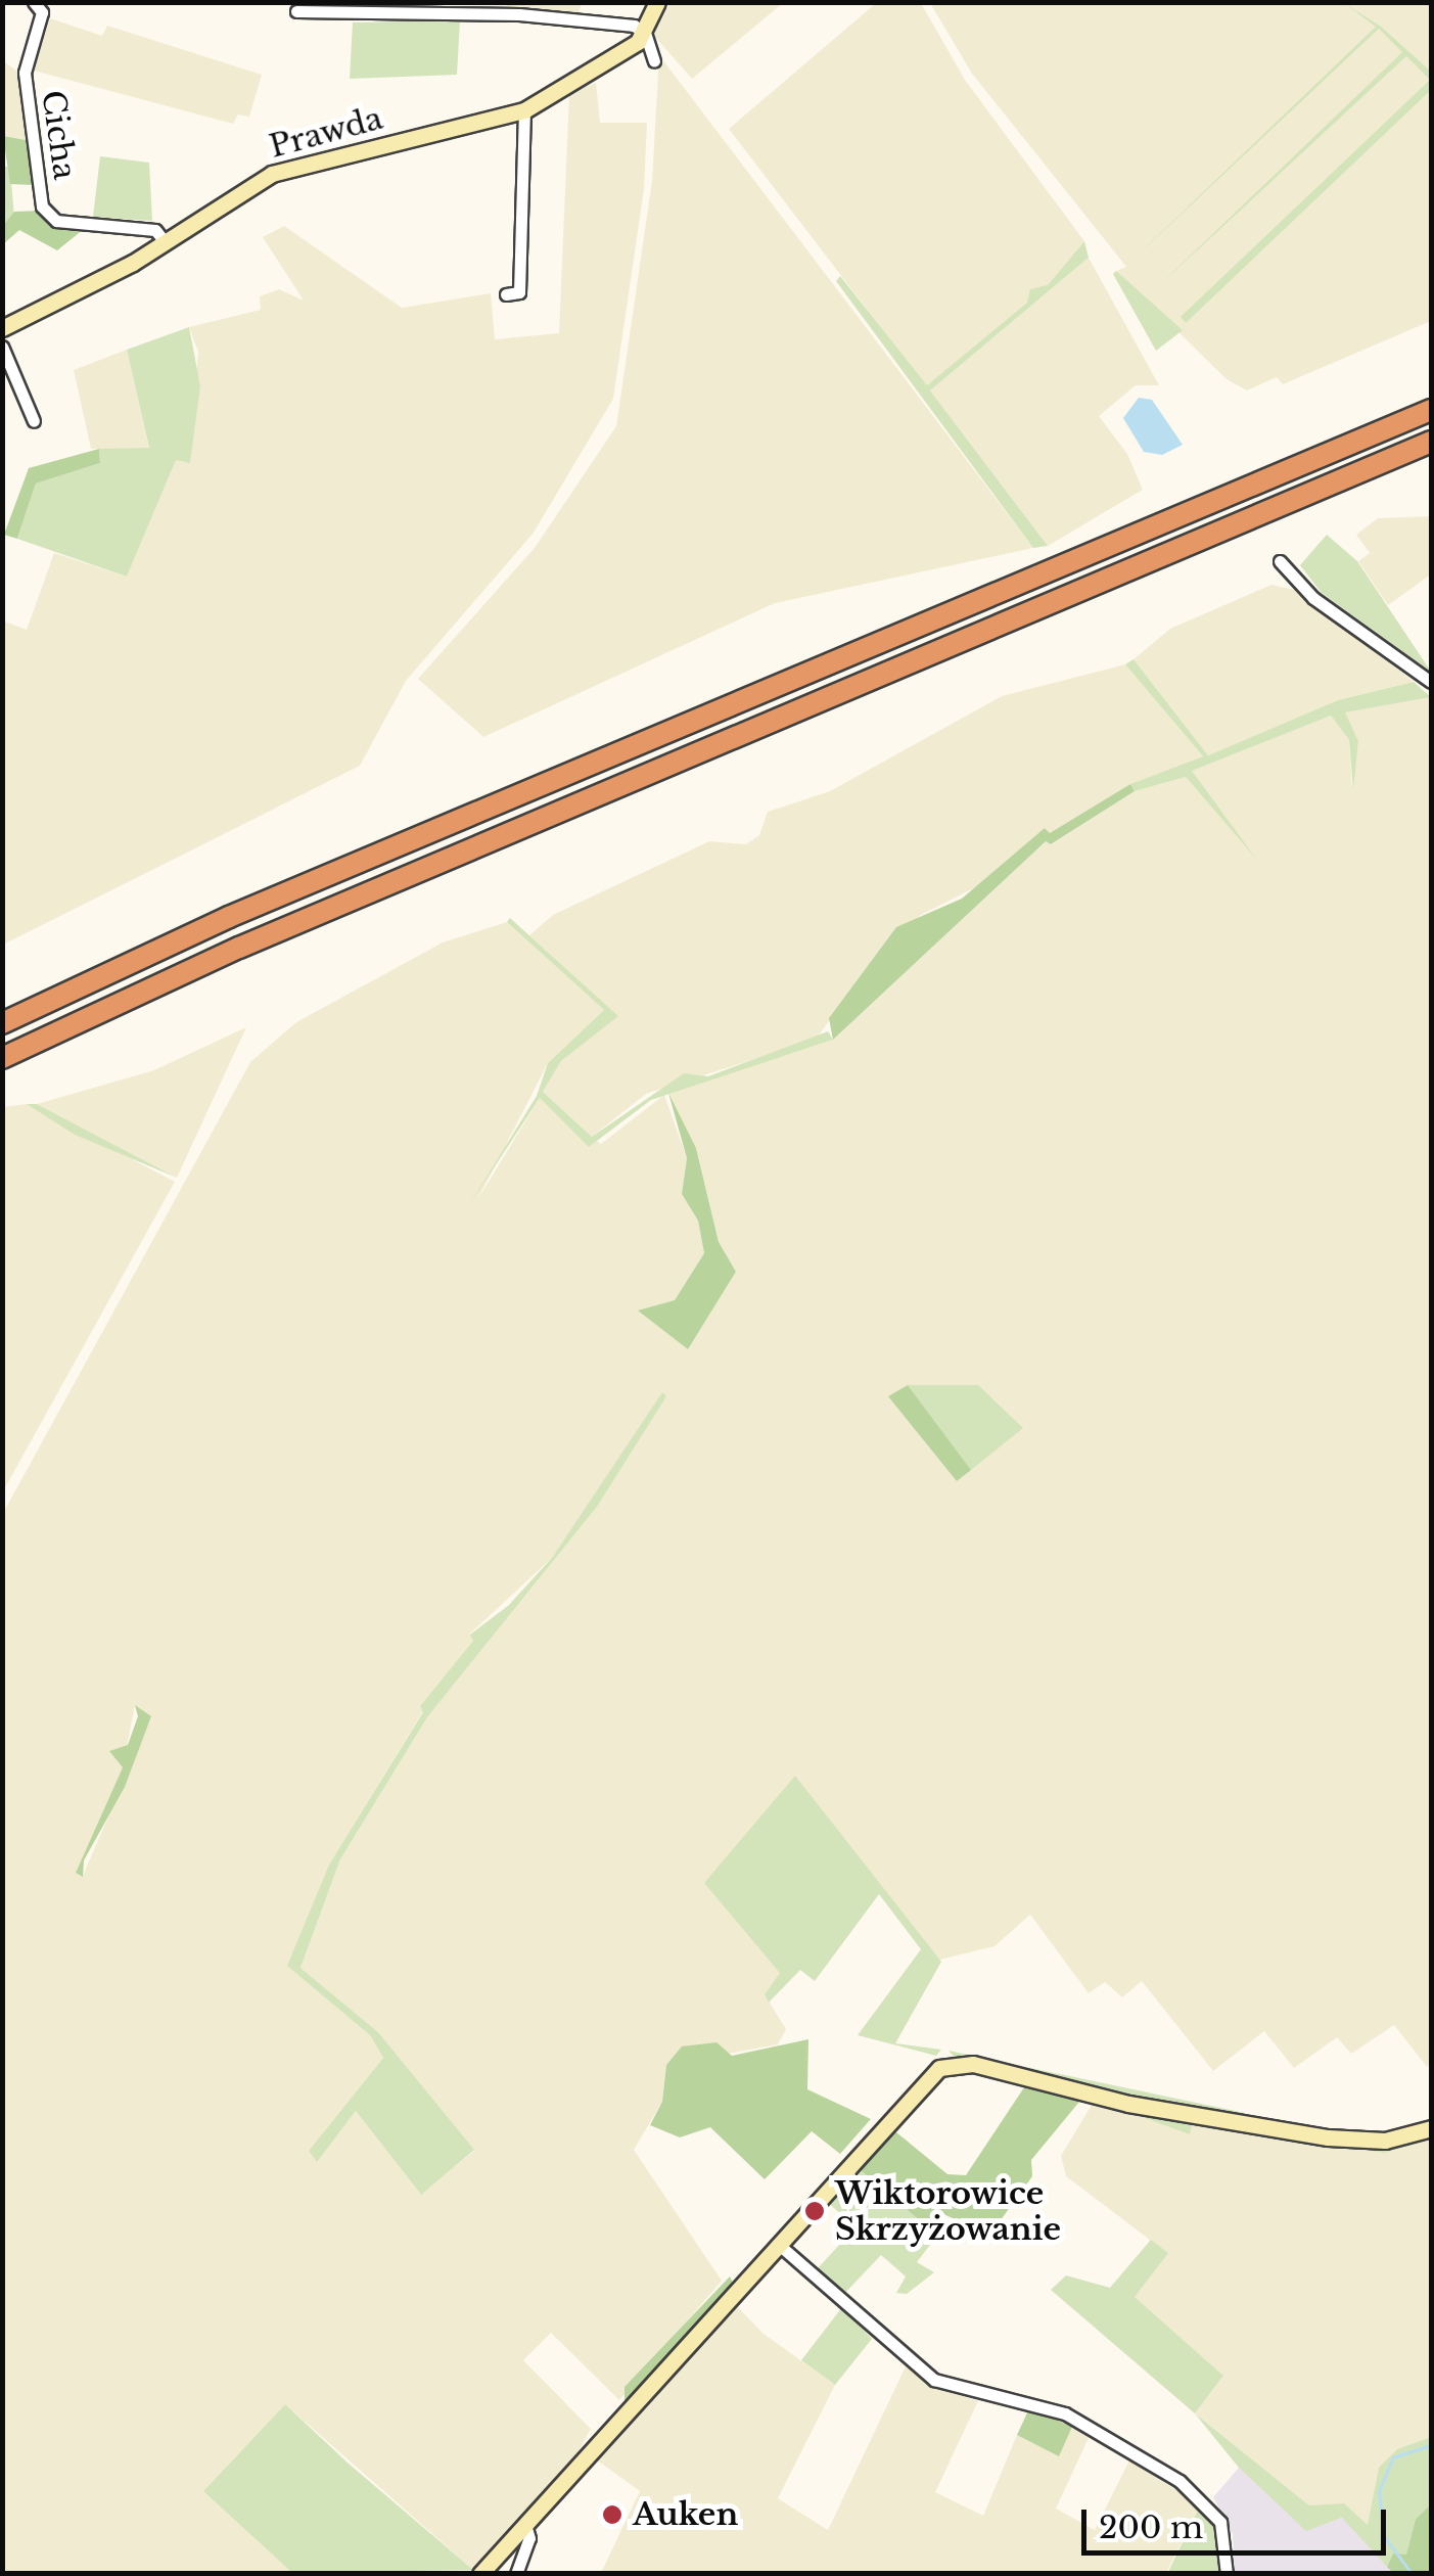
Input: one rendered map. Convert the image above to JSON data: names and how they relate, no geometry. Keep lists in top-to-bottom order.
{
  "streets": {
    "street": ["Prawda", "Cicha"]
  },
  "crossings": [
    ["Prawda", "Cicha"]
  ],
  "places": ["Wiktorowice Skrzyżowanie", "Auken"],
  "scale_bar": "200 m"
}
